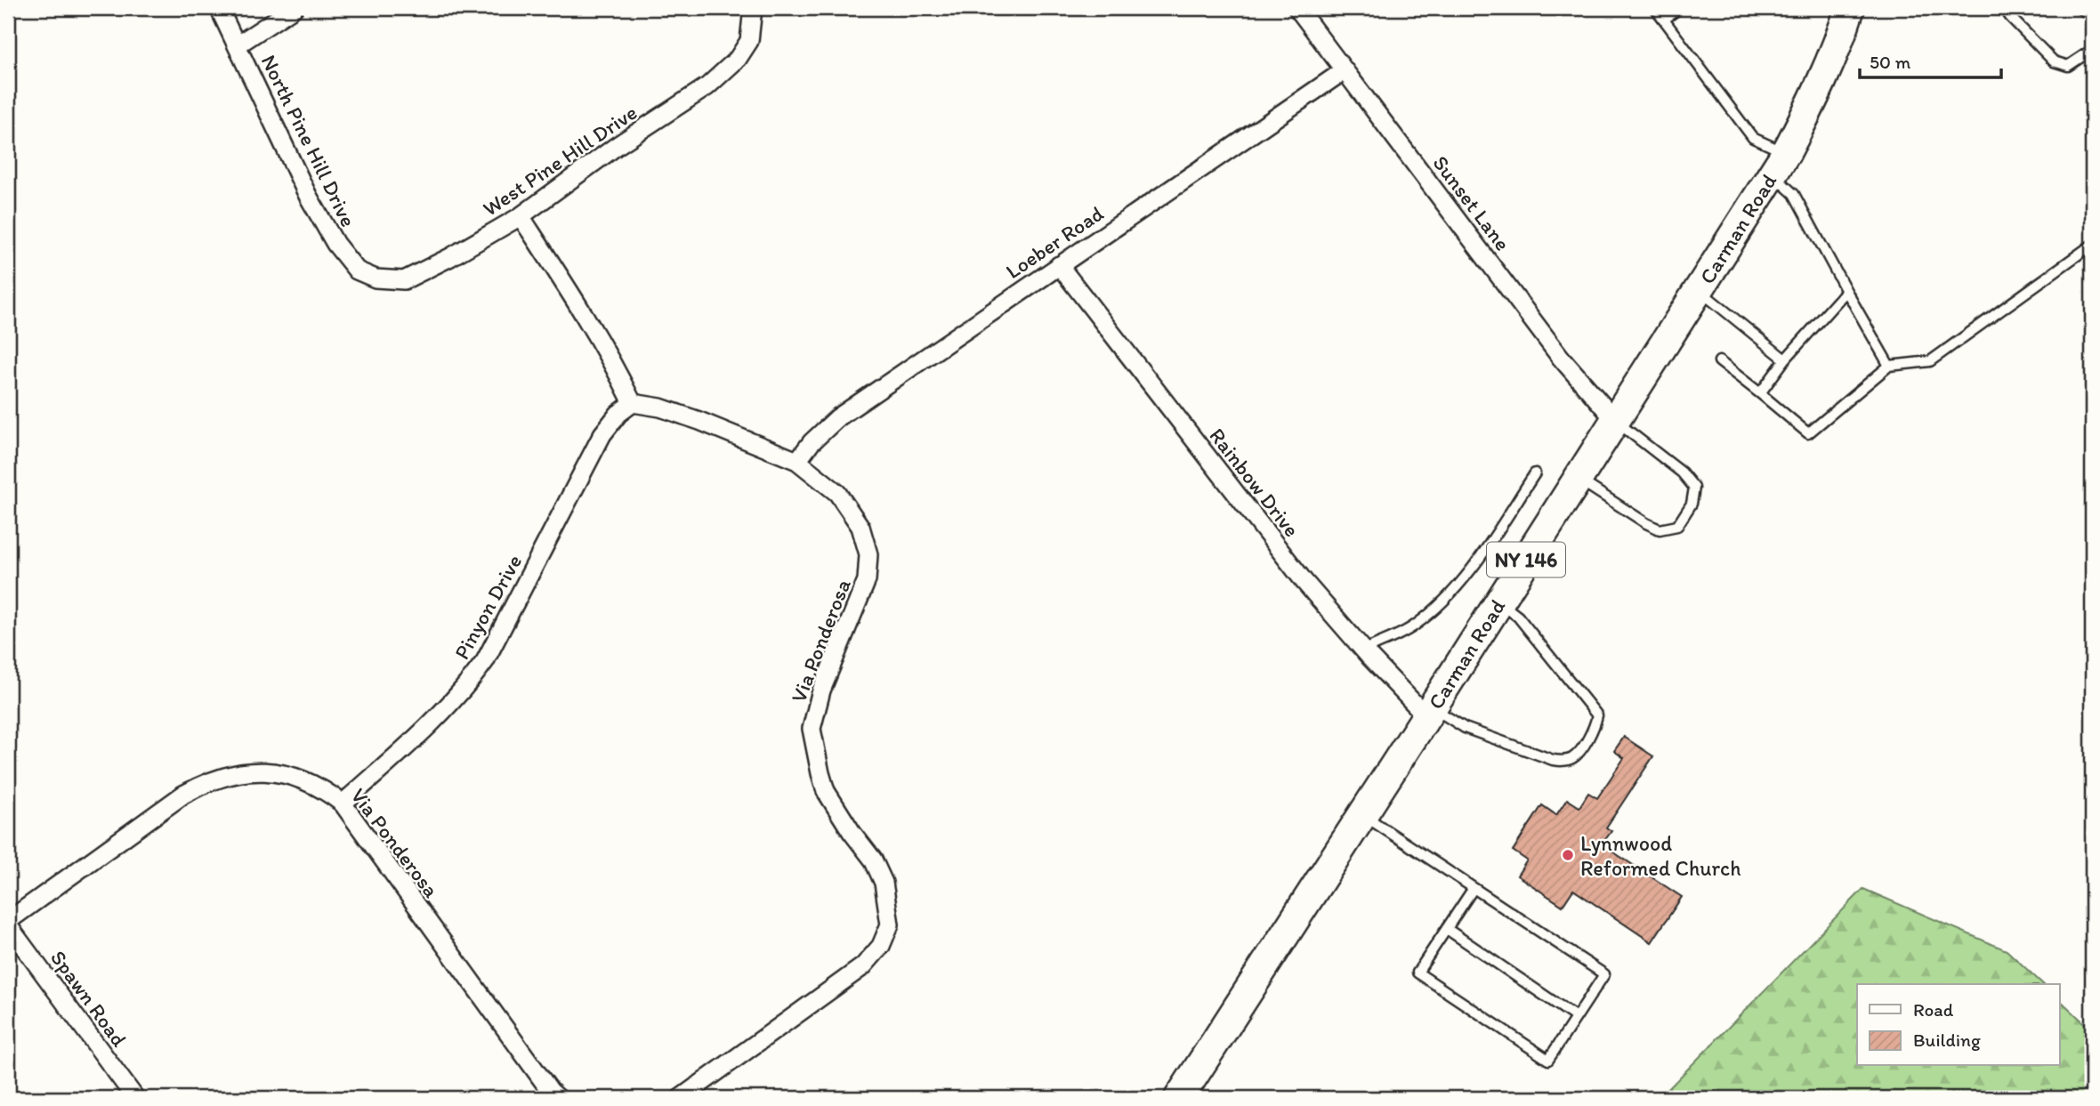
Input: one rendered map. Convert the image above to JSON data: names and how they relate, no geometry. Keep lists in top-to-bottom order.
{
  "streets": {
    "main road": ["Carman Road", "NY 146"],
    "street": [
      "North Pine Hill Drive",
      "West Pine Hill Drive",
      "Sunset Lane",
      "Loeber Road",
      "Rainbow Drive",
      "Pinyon Drive",
      "Via Ponderosa",
      "Spawn Road"
    ]
  },
  "crossings": [
    ["North Pine Hill Drive", "West Pine Hill Drive"],
    ["Sunset Lane", "Carman Road"],
    ["Sunset Lane", "Loeber Road"],
    ["Carman Road", "Rainbow Drive"],
    ["Loeber Road", "Rainbow Drive"],
    ["Loeber Road", "Via Ponderosa"],
    ["Pinyon Drive", "Via Ponderosa"],
    ["Via Ponderosa", "Spawn Road"]
  ],
  "places": ["Lynnwood Reformed Church"],
  "legend": ["Road", "Building"],
  "scale_bar": "50 m"
}
